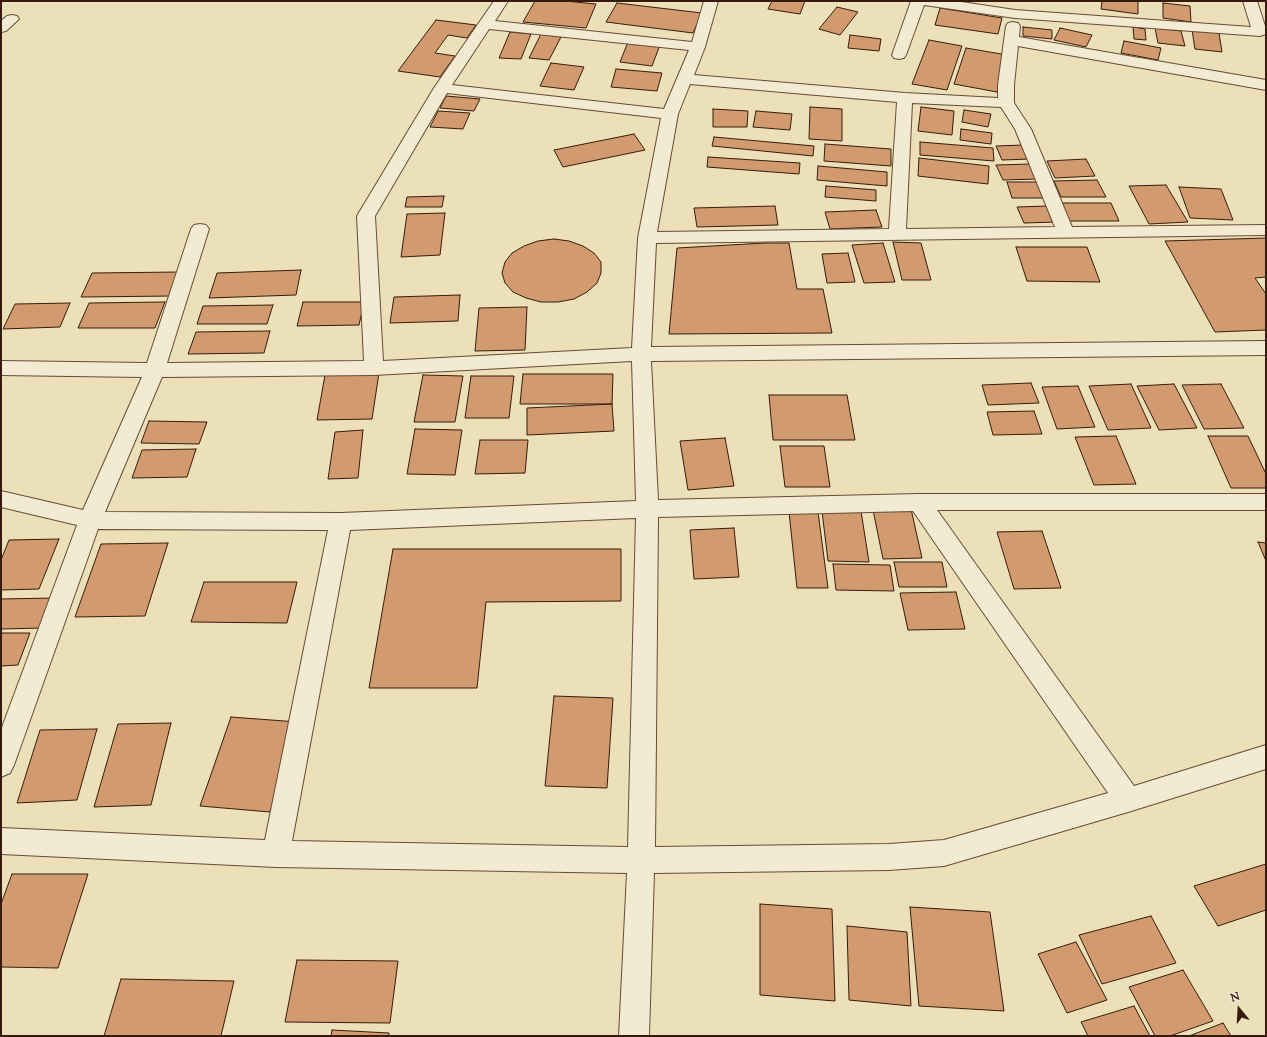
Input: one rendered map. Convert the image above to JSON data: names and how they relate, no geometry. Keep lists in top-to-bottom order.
{
  "north": "top"
}
